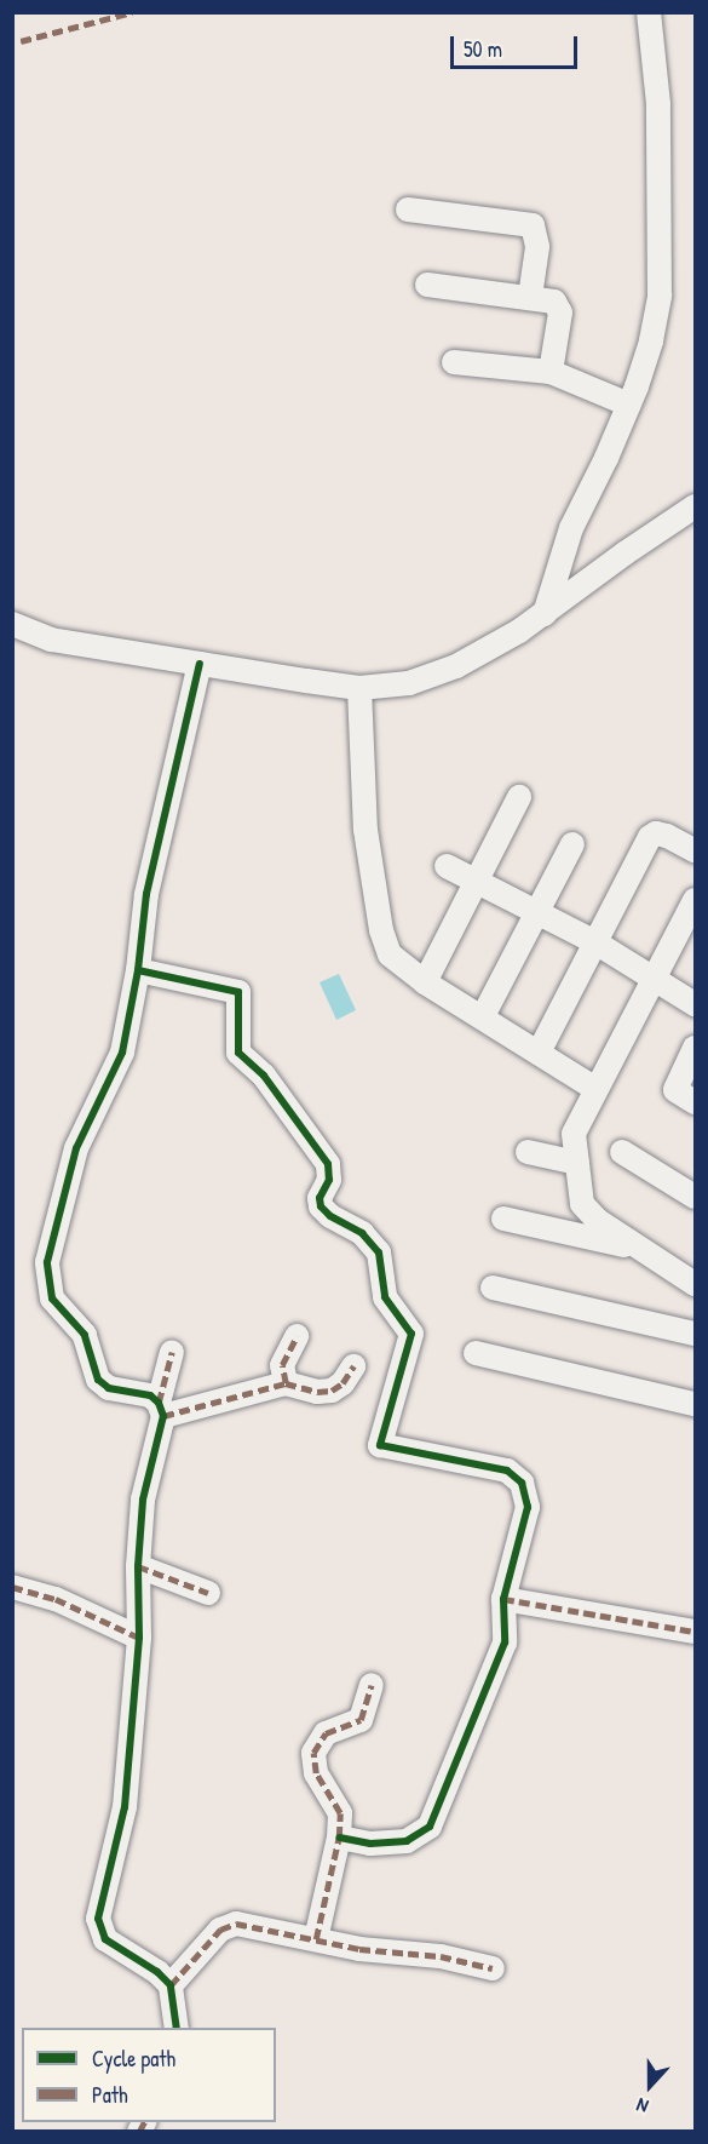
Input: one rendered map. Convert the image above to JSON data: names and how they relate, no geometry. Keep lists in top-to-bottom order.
{
  "legend": ["Cycle path", "Path"],
  "scale_bar": "50 m",
  "north": "bottom"
}
